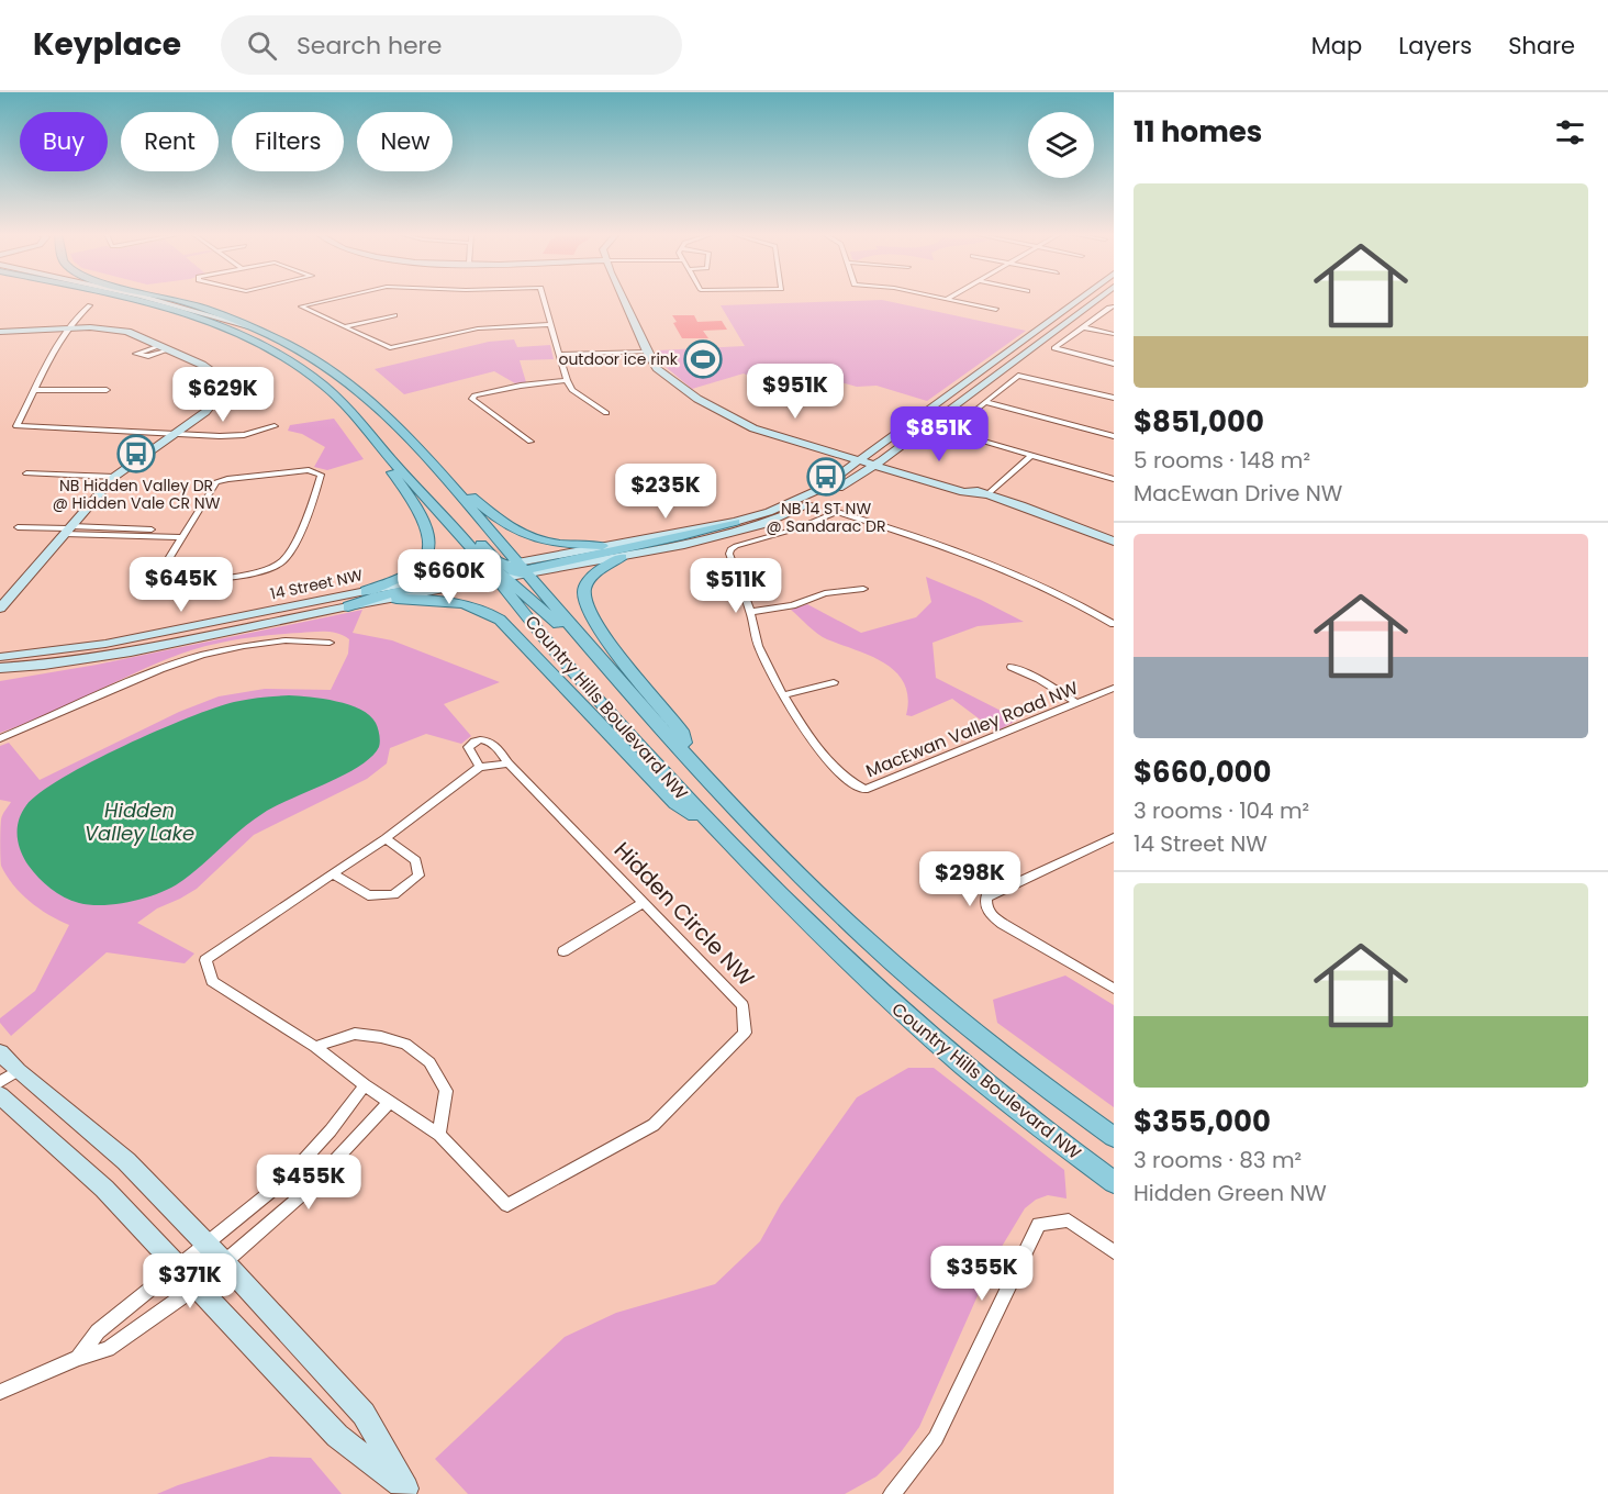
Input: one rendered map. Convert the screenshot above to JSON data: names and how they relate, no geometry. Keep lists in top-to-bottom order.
{
  "streets": {
    "main road": ["Country Hills Boulevard NW"],
    "street": ["14 Street NW", "MacEwan Valley Road NW", "Hidden Circle NW"]
  },
  "crossings": [
    ["14 Street NW", "Country Hills Boulevard NW"]
  ],
  "water": ["Hidden Valley Lake"],
  "places": {
    "sports": ["outdoor ice rink"],
    "bus stop": ["NB Hidden Valley DR @ Hidden Vale CR NW", "NB 14 ST NW @ Sandarac DR"]
  },
  "page": {
    "header": "Keyplace",
    "search": "Search here",
    "nav": ["Map", "Layers", "Share"],
    "heading": "11 homes",
    "chip": [
      "Buy",
      "Rent",
      "Filters",
      "New"
    ],
    "list": [
      {
        "name": "$851,000",
        "note": "5 rooms · 148 m² · MacEwan Drive NW"
      },
      {
        "name": "$660,000",
        "note": "3 rooms · 104 m² · 14 Street NW"
      },
      {
        "name": "$355,000",
        "note": "3 rooms · 83 m² · Hidden Green NW"
      }
    ],
    "price": [
      "$951K",
      "$629K",
      "$851K",
      "$235K",
      "$660K",
      "$645K",
      "$511K",
      "$298K",
      "$455K",
      "$355K",
      "$371K"
    ]
  }
}
